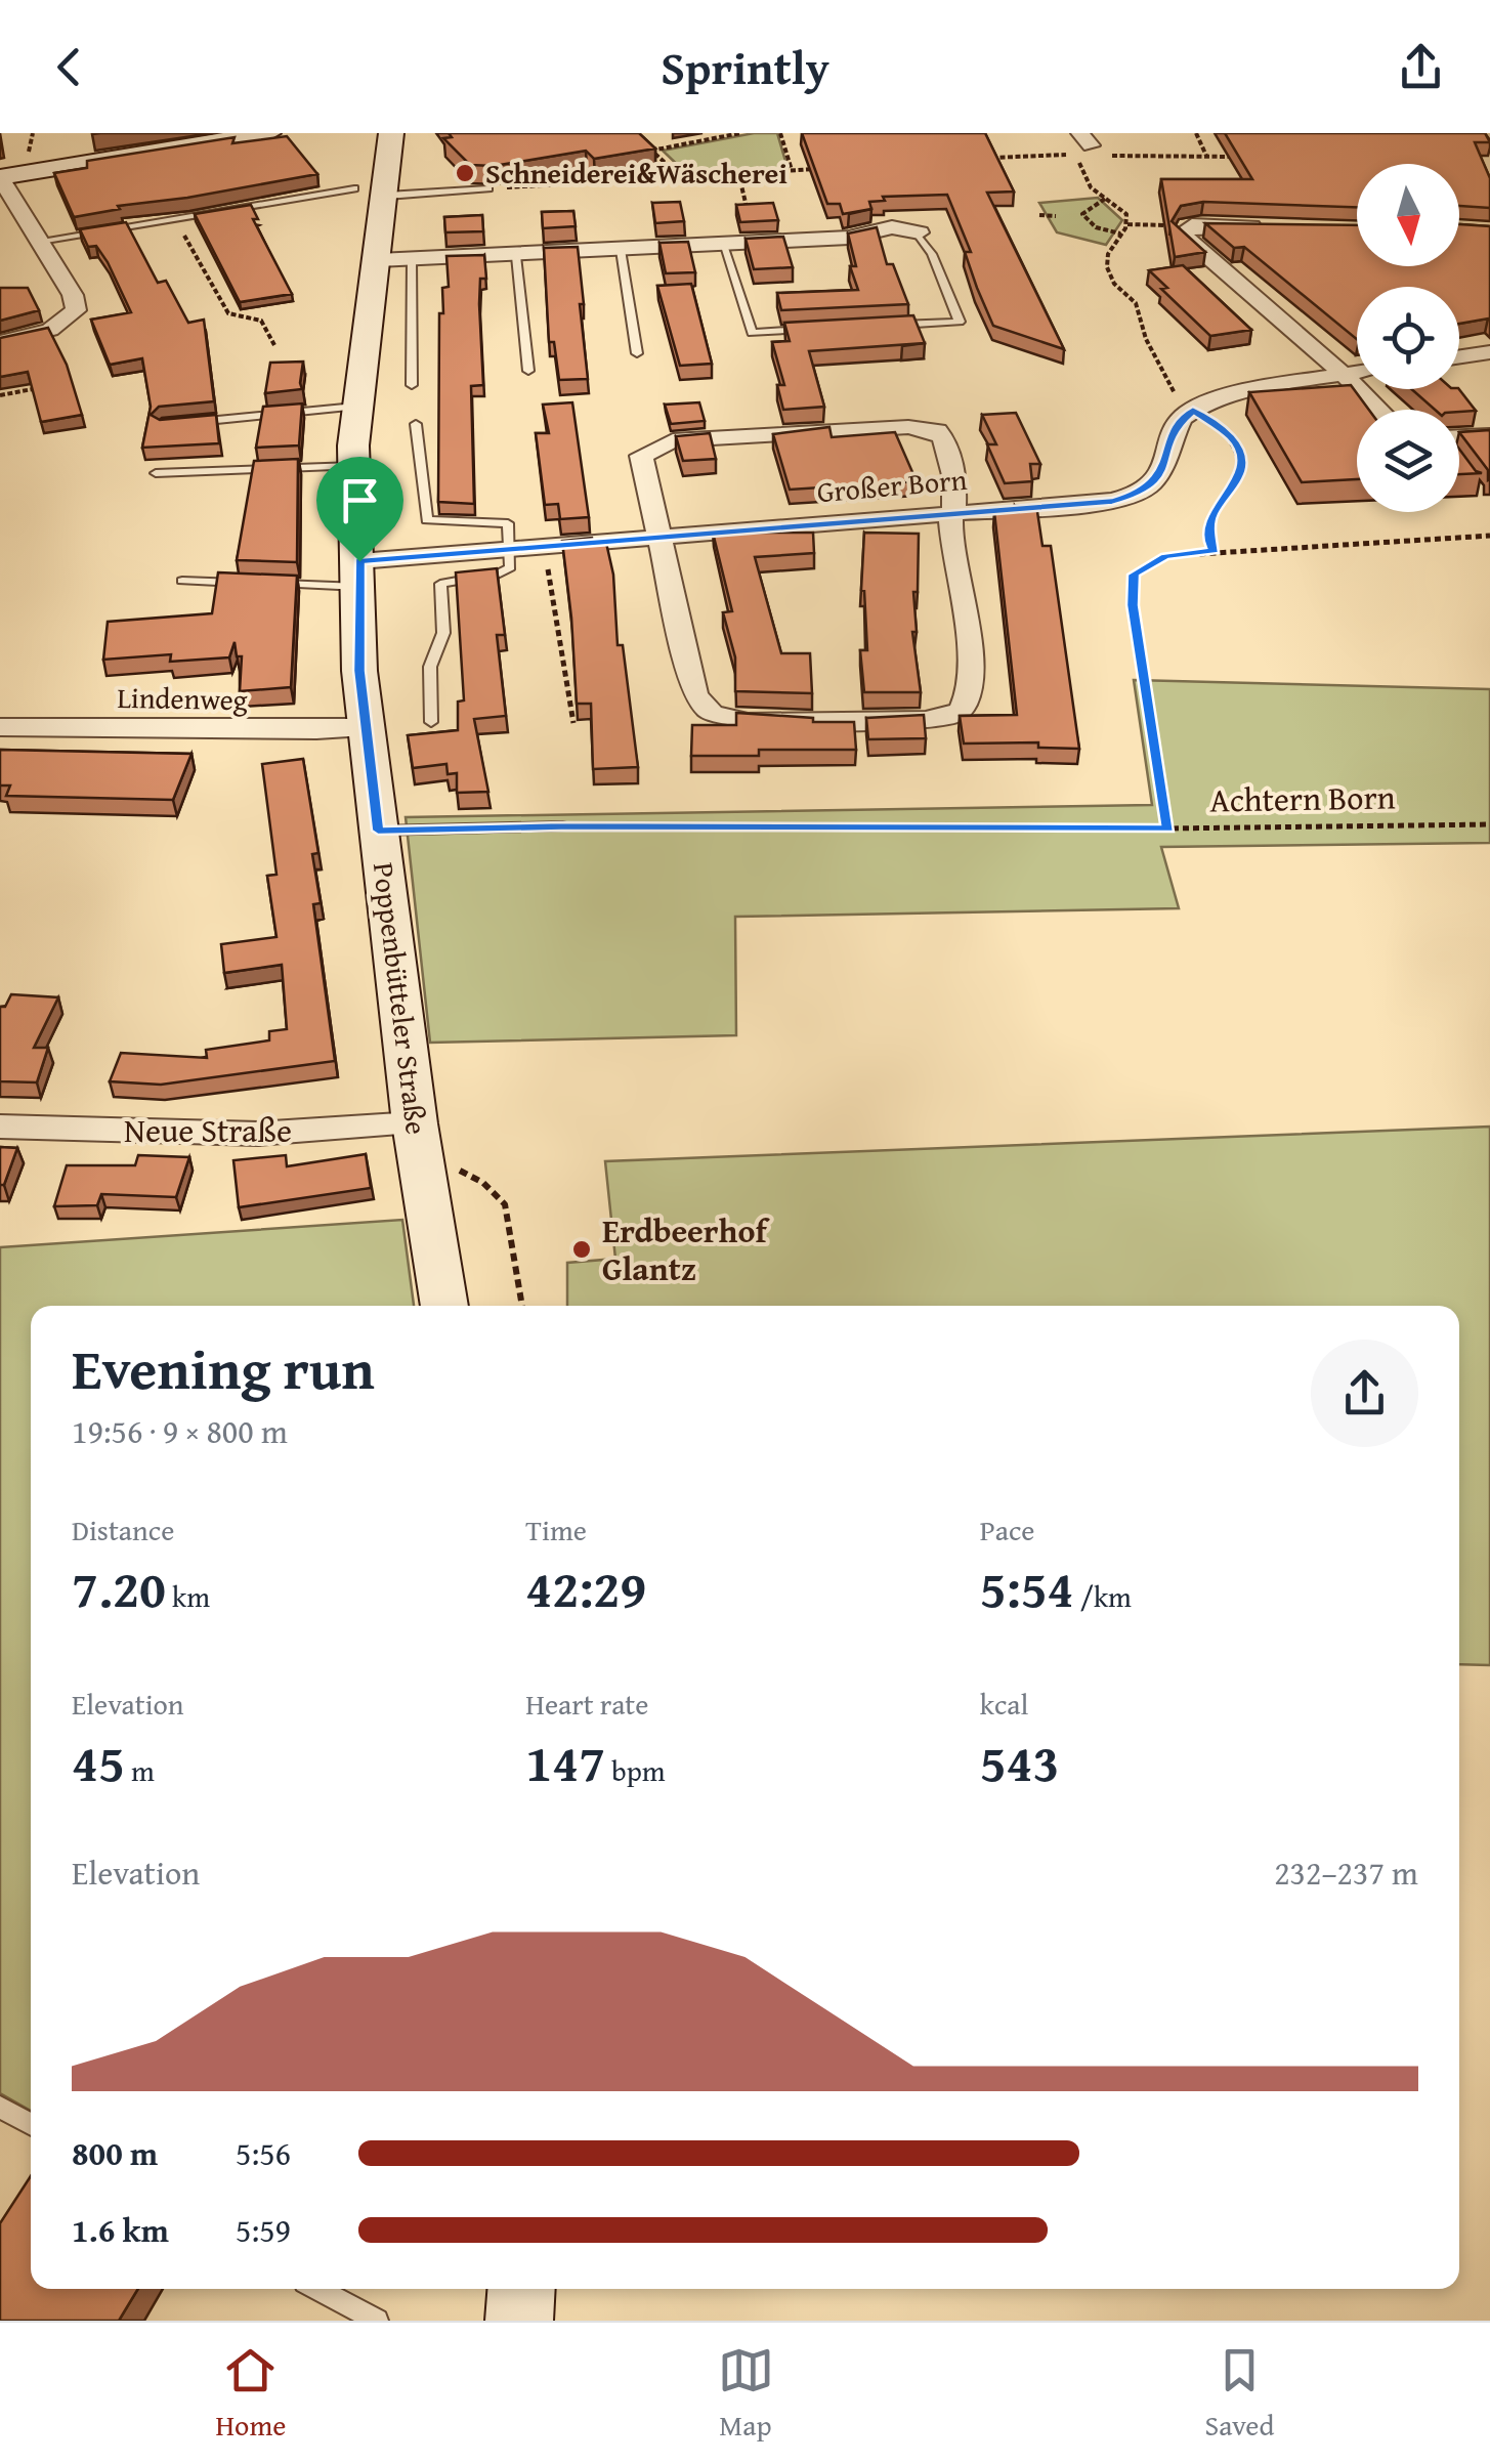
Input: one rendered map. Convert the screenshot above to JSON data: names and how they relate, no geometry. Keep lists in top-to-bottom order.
{
  "streets": {
    "main road": ["Poppenbütteler Straße"],
    "street": ["Großer Born", "Lindenweg", "Neue Straße"],
    "path": ["Achtern Born"]
  },
  "crossings": [
    ["Großer Born", "Poppenbütteler Straße"],
    ["Lindenweg", "Poppenbütteler Straße"],
    ["Poppenbütteler Straße", "Neue Straße"]
  ],
  "places": ["Schneiderei&Wäscherei", "Erdbeerhof Glantz"],
  "north": "bottom",
  "page": {
    "header": "Sprintly",
    "heading": ["Evening run", "19:56 · 9 × 800 m"],
    "stats": [
      ["Distance", "7.20 km"],
      ["Time", "42:29"],
      ["Pace", "5:54 /km"],
      ["Elevation", "45 m"],
      ["Heart rate", "147 bpm"],
      ["kcal", "543"]
    ],
    "chart": ["Elevation", "232–237 m"],
    "list": [
      {
        "name": "800 m",
        "note": "5:56"
      },
      {
        "name": "1.6 km",
        "note": "5:59"
      }
    ],
    "tabs": ["Home", "Map", "Saved"]
  }
}
